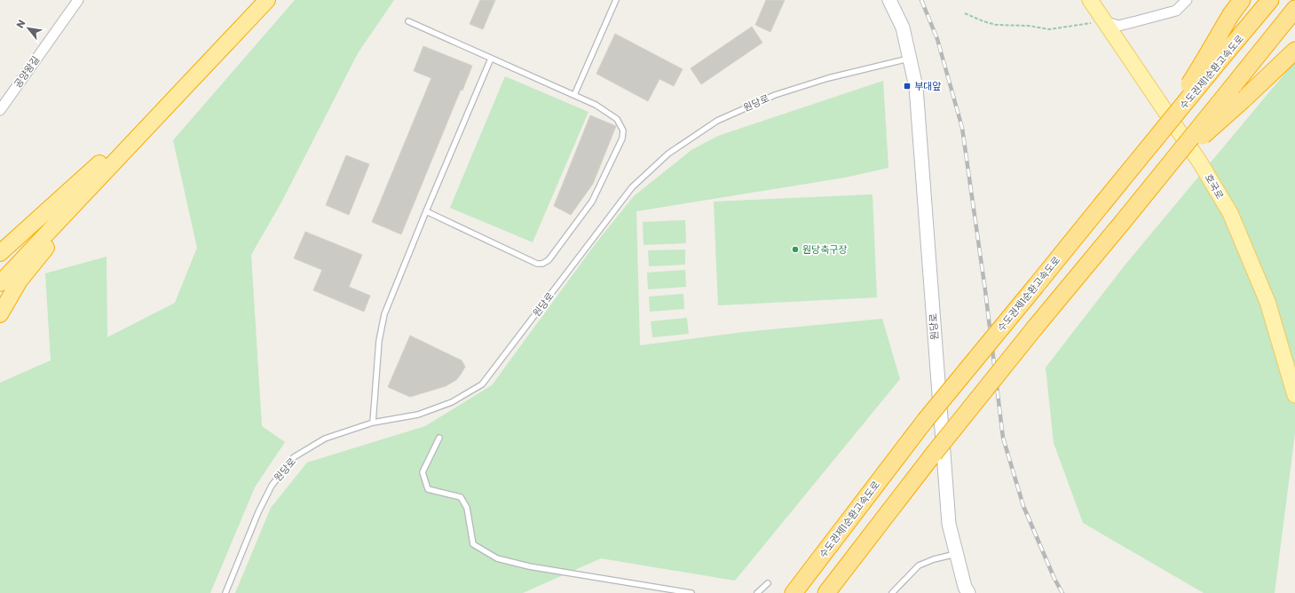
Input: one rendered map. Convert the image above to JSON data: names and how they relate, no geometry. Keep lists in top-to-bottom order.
{
  "streets": {
    "highway": ["수도권제1순환고속도로"],
    "main road": ["원당로", "호국로"],
    "street": ["공양왕길"]
  },
  "places": {
    "transit": ["부대앞"],
    "other": ["원당축구장"]
  },
  "north": "top left"
}
